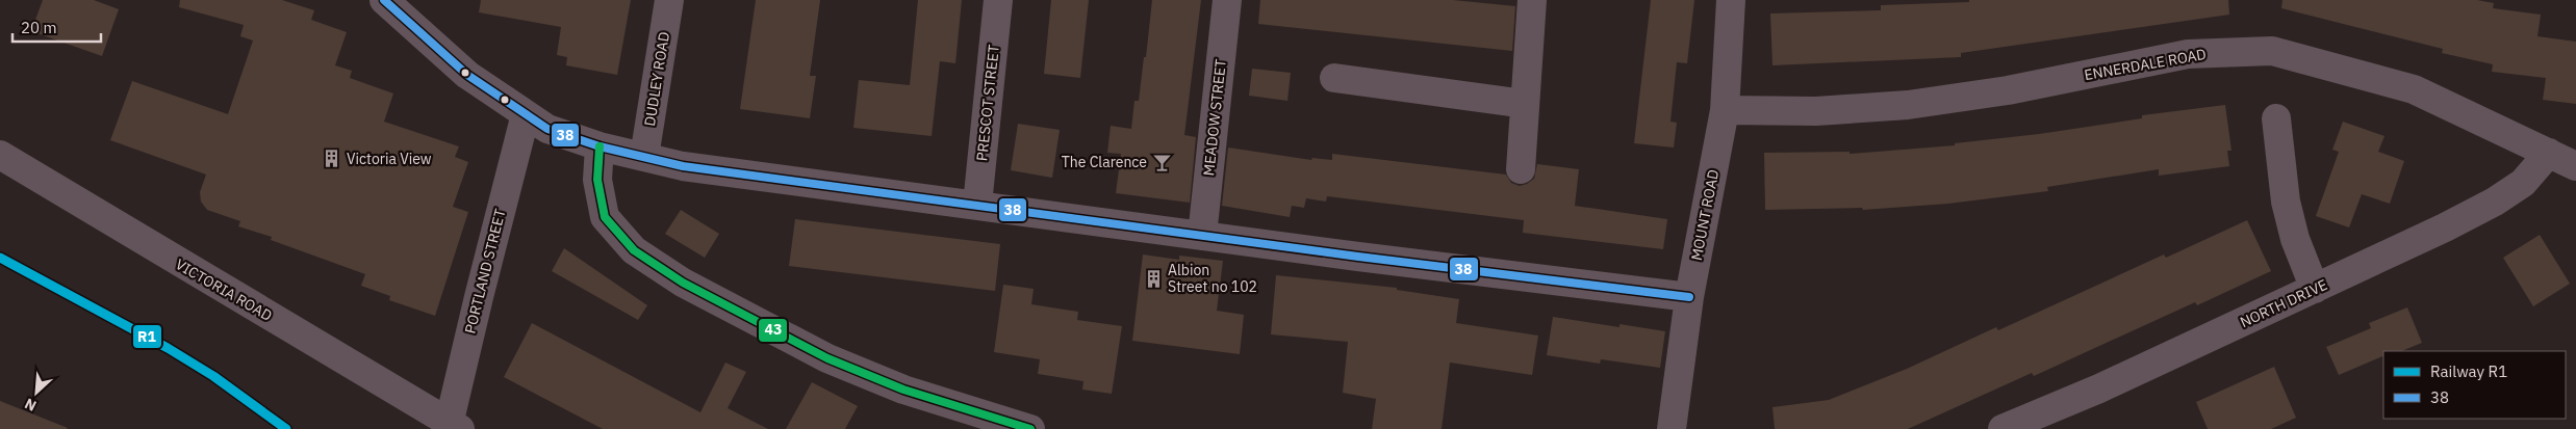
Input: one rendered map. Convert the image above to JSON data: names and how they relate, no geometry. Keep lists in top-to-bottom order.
{
  "streets": {
    "street": [
      "ENNERDALE ROAD",
      "DUDLEY ROAD",
      "PRESCOT STREET",
      "MEADOW STREET",
      "MOUNT ROAD",
      "PORTLAND STREET",
      "VICTORIA ROAD",
      "NORTH DRIVE"
    ]
  },
  "crossings": [
    ["ENNERDALE ROAD", "MOUNT ROAD"],
    ["ENNERDALE ROAD", "NORTH DRIVE"],
    ["PORTLAND STREET", "VICTORIA ROAD"]
  ],
  "places": {
    "building": ["Victoria View", "Albion Street no 102"],
    "bar": ["The Clarence"]
  },
  "lines": ["transit line 38", "transit line 43", "rail line R1"],
  "legend": ["Railway R1", "38"],
  "scale_bar": "20 m",
  "north": "bottom left"
}
